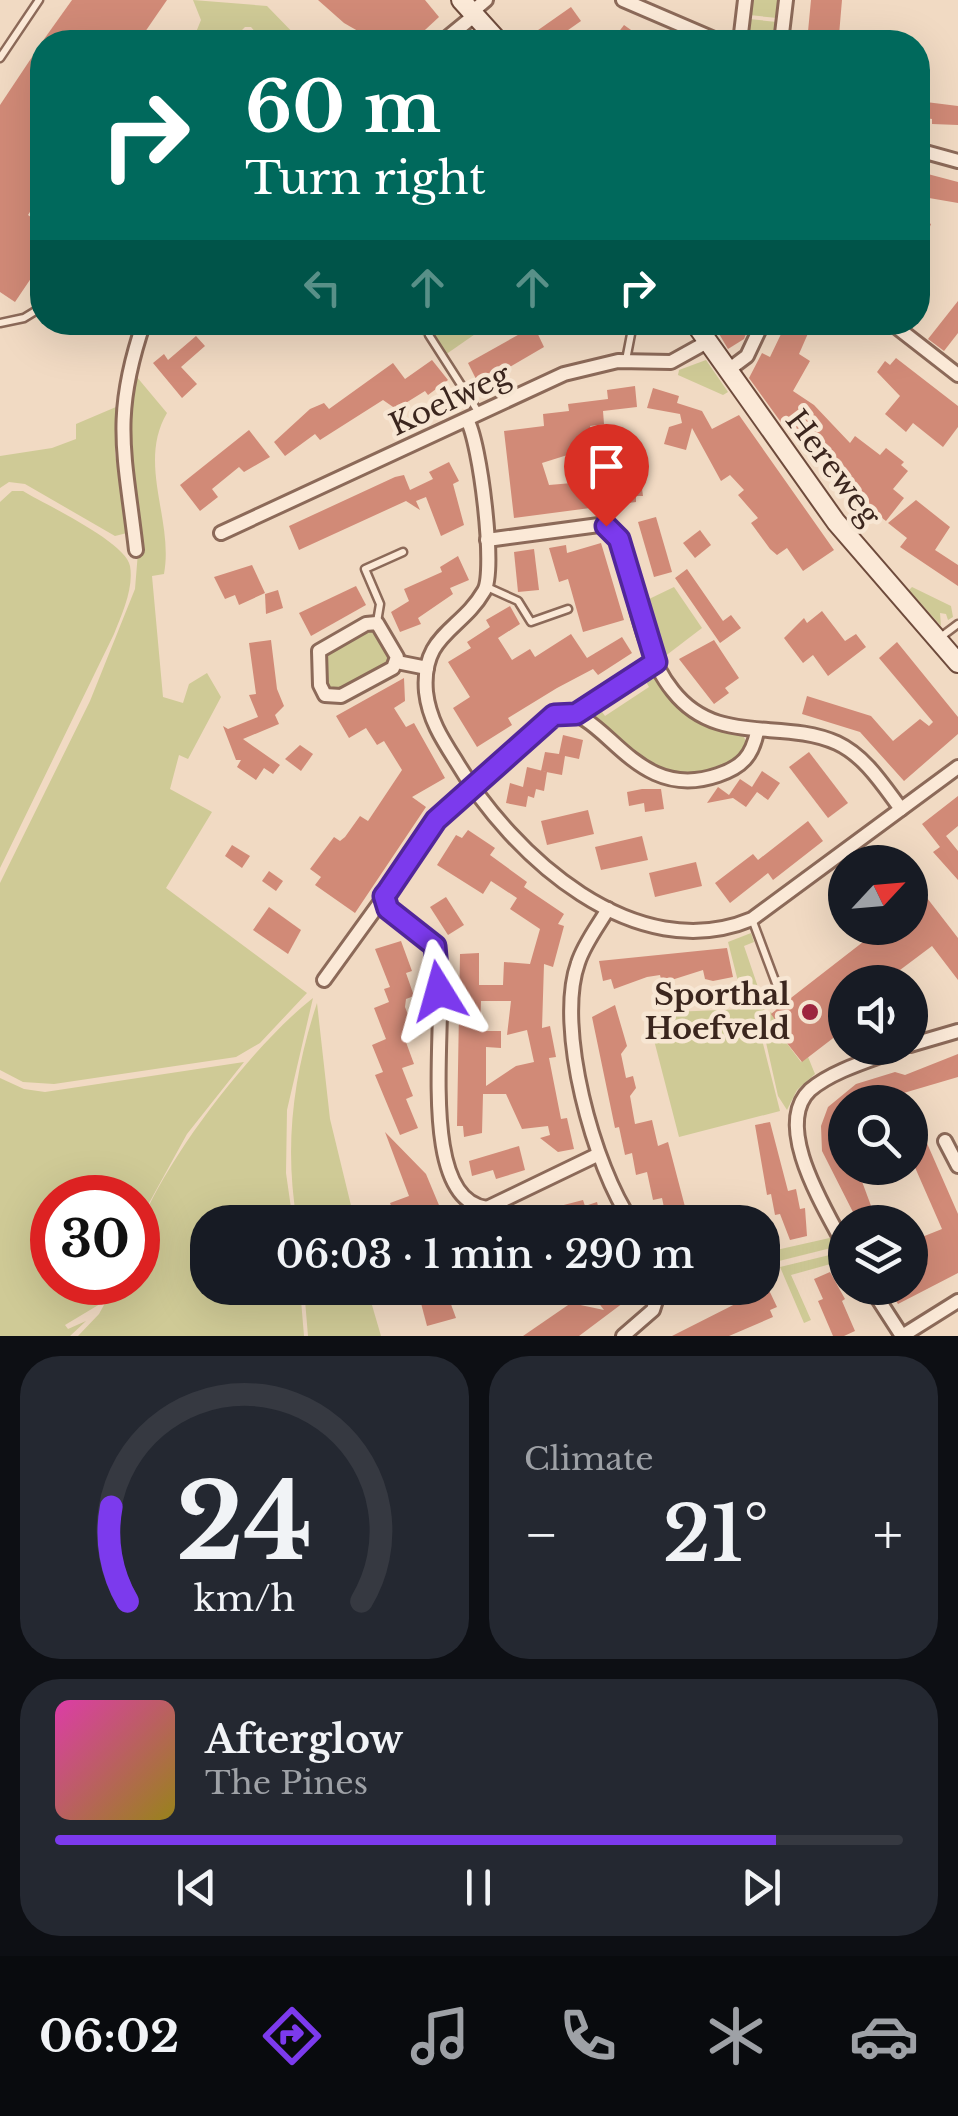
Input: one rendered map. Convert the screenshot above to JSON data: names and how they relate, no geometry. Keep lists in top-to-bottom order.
{
  "streets": {
    "street": ["Koelweg", "Hereweg"]
  },
  "crossings": [
    ["Koelweg", "Hereweg"]
  ],
  "places": ["Sporthal Hoefveld"],
  "north": "top right",
  "page": {
    "turn": ["60 m", "Turn right"],
    "limit": "30",
    "trip": "06:03 · 1 min · 290 m",
    "tile": "Climate",
    "heat": ["−", "21°", "+"],
    "song": ["Afterglow", "The Pines"],
    "tabs": "06:02",
    "gauge": ["24", "km/h"]
  }
}
